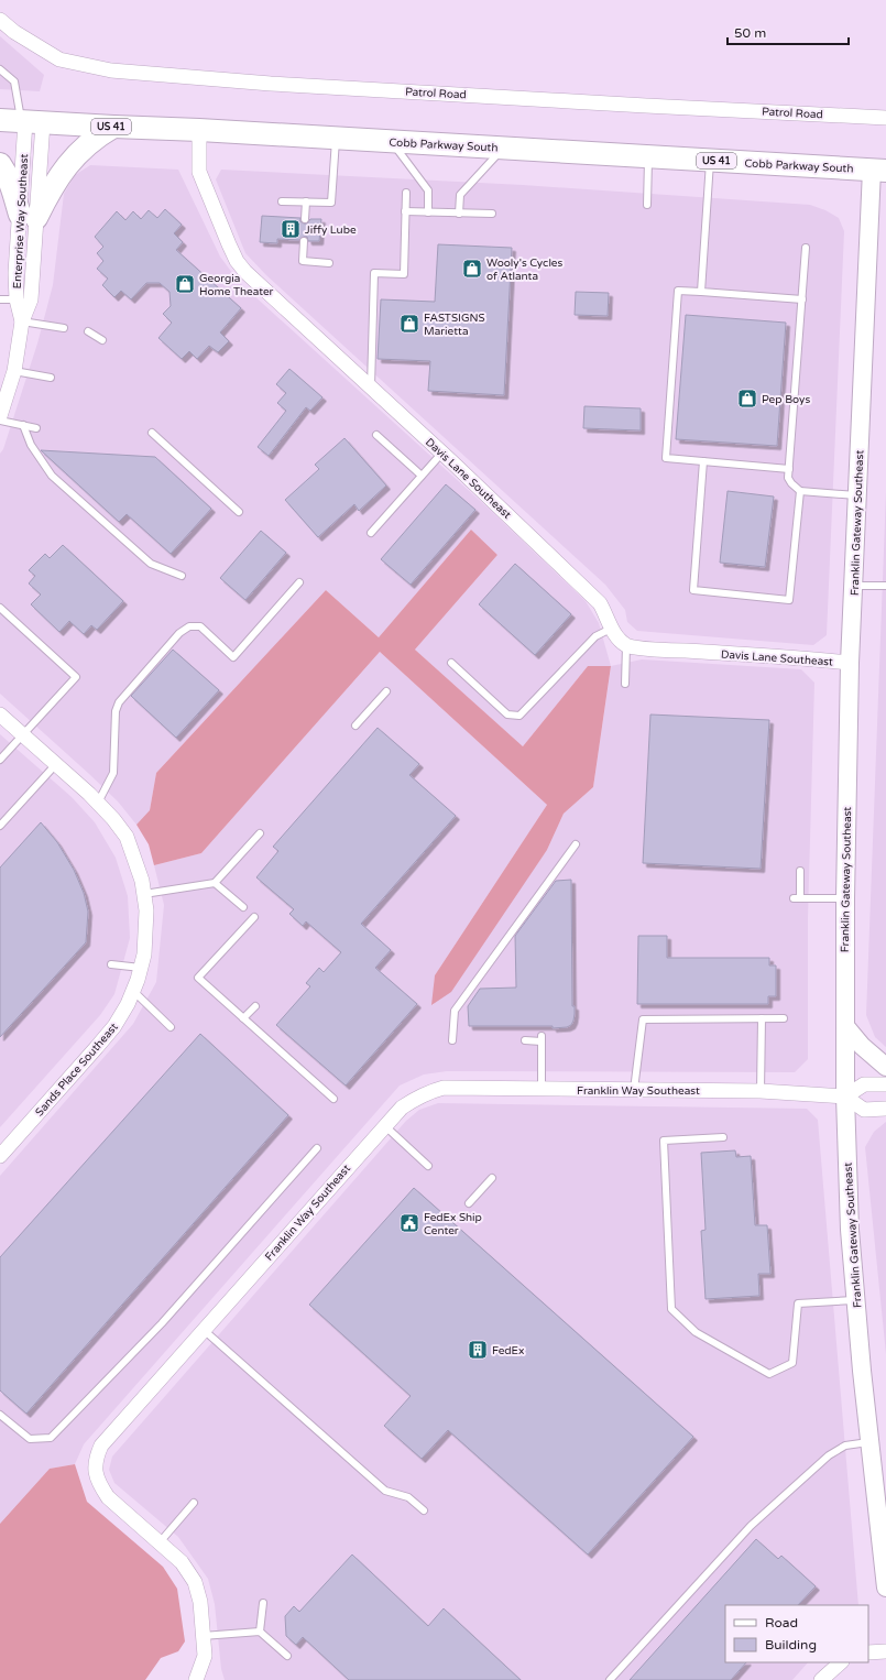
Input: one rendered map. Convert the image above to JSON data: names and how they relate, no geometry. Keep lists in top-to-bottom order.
{
  "streets": {
    "main road": ["US 41", "Cobb Parkway South"],
    "street": [
      "Patrol Road",
      "Enterprise Way Southeast",
      "Davis Lane Southeast",
      "Franklin Gateway Southeast",
      "Sands Place Southeast",
      "Franklin Way Southeast"
    ]
  },
  "crossings": [
    ["Cobb Parkway South", "Enterprise Way Southeast"],
    ["Cobb Parkway South", "Davis Lane Southeast"],
    ["Cobb Parkway South", "Franklin Gateway Southeast"],
    ["Davis Lane Southeast", "Franklin Gateway Southeast"],
    ["Franklin Gateway Southeast", "Franklin Way Southeast"]
  ],
  "places": {
    "building": ["Jiffy Lube", "FedEx"],
    "shop": [
      "Wooly's Cycles of Atlanta",
      "Georgia Home Theater",
      "FASTSIGNS Marietta",
      "Pep Boys"
    ],
    "public building": ["FedEx Ship Center"]
  },
  "legend": ["Road", "Building"],
  "scale_bar": "50 m"
}
